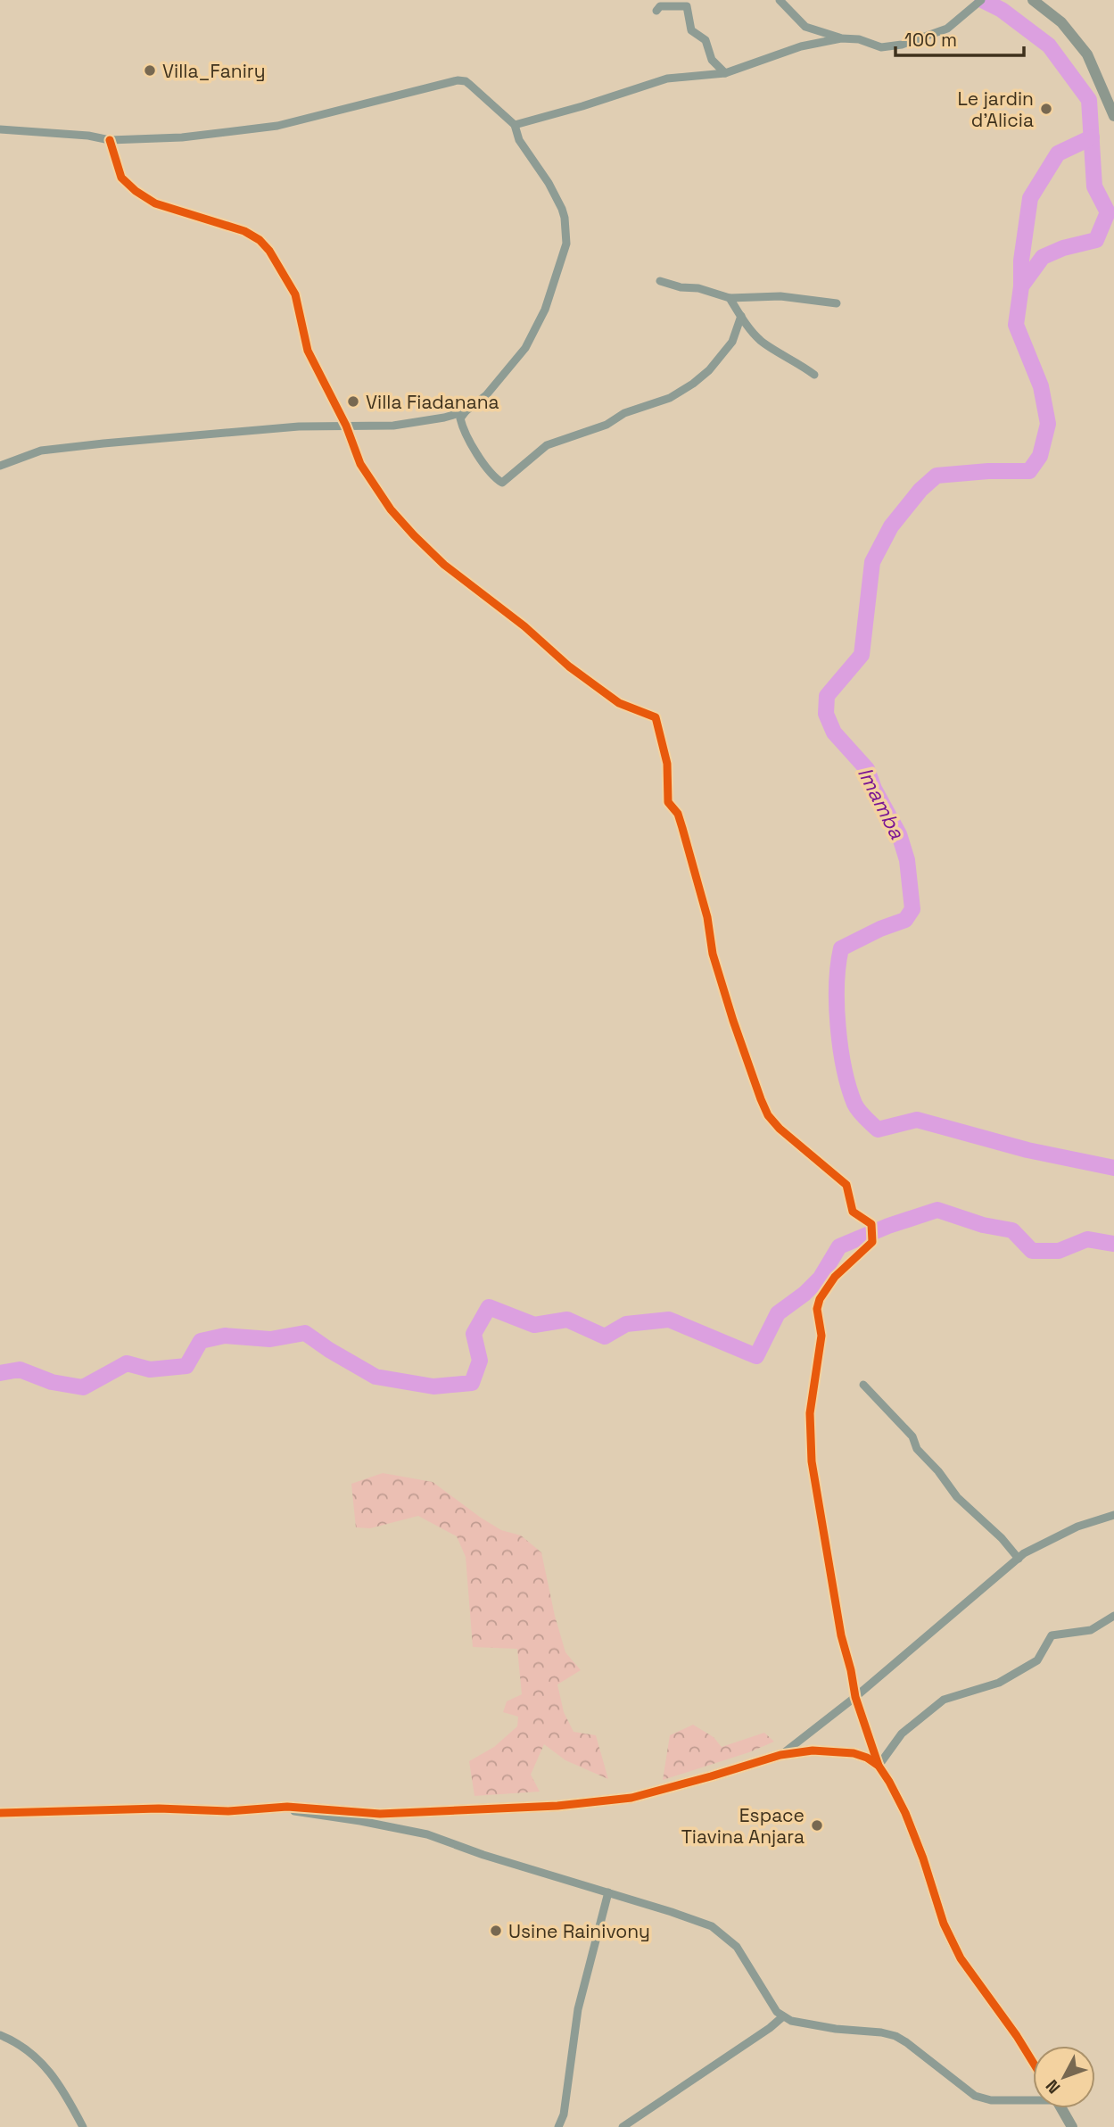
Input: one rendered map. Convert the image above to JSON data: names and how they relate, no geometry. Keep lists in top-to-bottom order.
{
  "water": ["Imamba"],
  "places": [
    "Villa_Faniry",
    "Le jardin d'Alicia",
    "Villa Fiadanana",
    "Espace Tiavina Anjara",
    "Usine Rainivony"
  ],
  "scale_bar": "100 m",
  "north": "bottom left"
}
